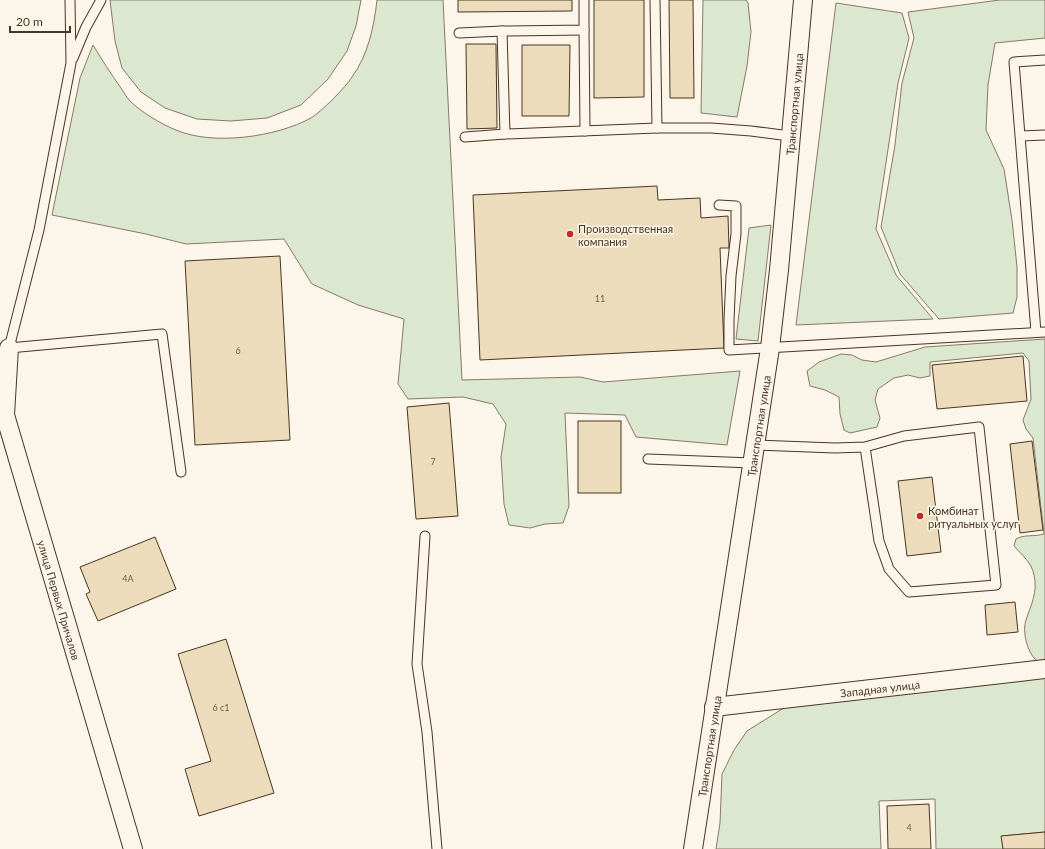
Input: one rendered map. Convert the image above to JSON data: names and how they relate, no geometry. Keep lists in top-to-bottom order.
{
  "streets": {
    "street": ["Транспортная улица", "улица Первых Причалов", "Западная улица"]
  },
  "crossings": [
    ["Транспортная улица", "Западная улица"]
  ],
  "places": ["Производственная компания", "Комбинат ритуальных услуг"],
  "house_numbers": [
    "11",
    "6",
    "7",
    "4А",
    "6 с1",
    "4"
  ],
  "scale_bar": "20 m"
}
